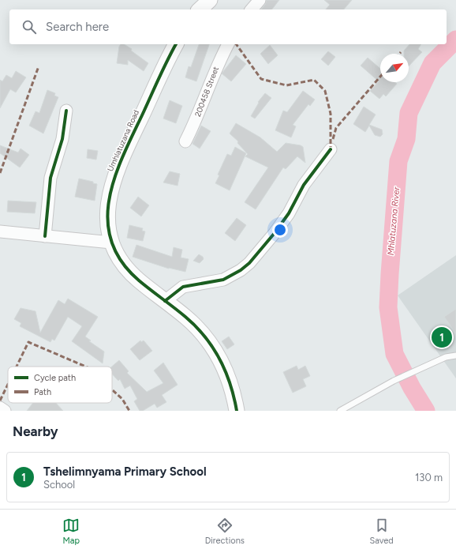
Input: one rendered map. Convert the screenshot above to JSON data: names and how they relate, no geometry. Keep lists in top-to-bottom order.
{
  "streets": {
    "street": ["200458 Street", "Umhlatuzana Road"]
  },
  "water": ["Mhlatuzana River"],
  "legend": ["Cycle path", "Path"],
  "north": "top right",
  "page": {
    "search": "Search here",
    "pins": "1",
    "heading": "Nearby",
    "list": [
      {
        "mark": "1",
        "name": "Tshelimnyama Primary School",
        "note": "School",
        "value": "130 m"
      }
    ],
    "nav": ["Map", "Directions", "Saved"]
  }
}
